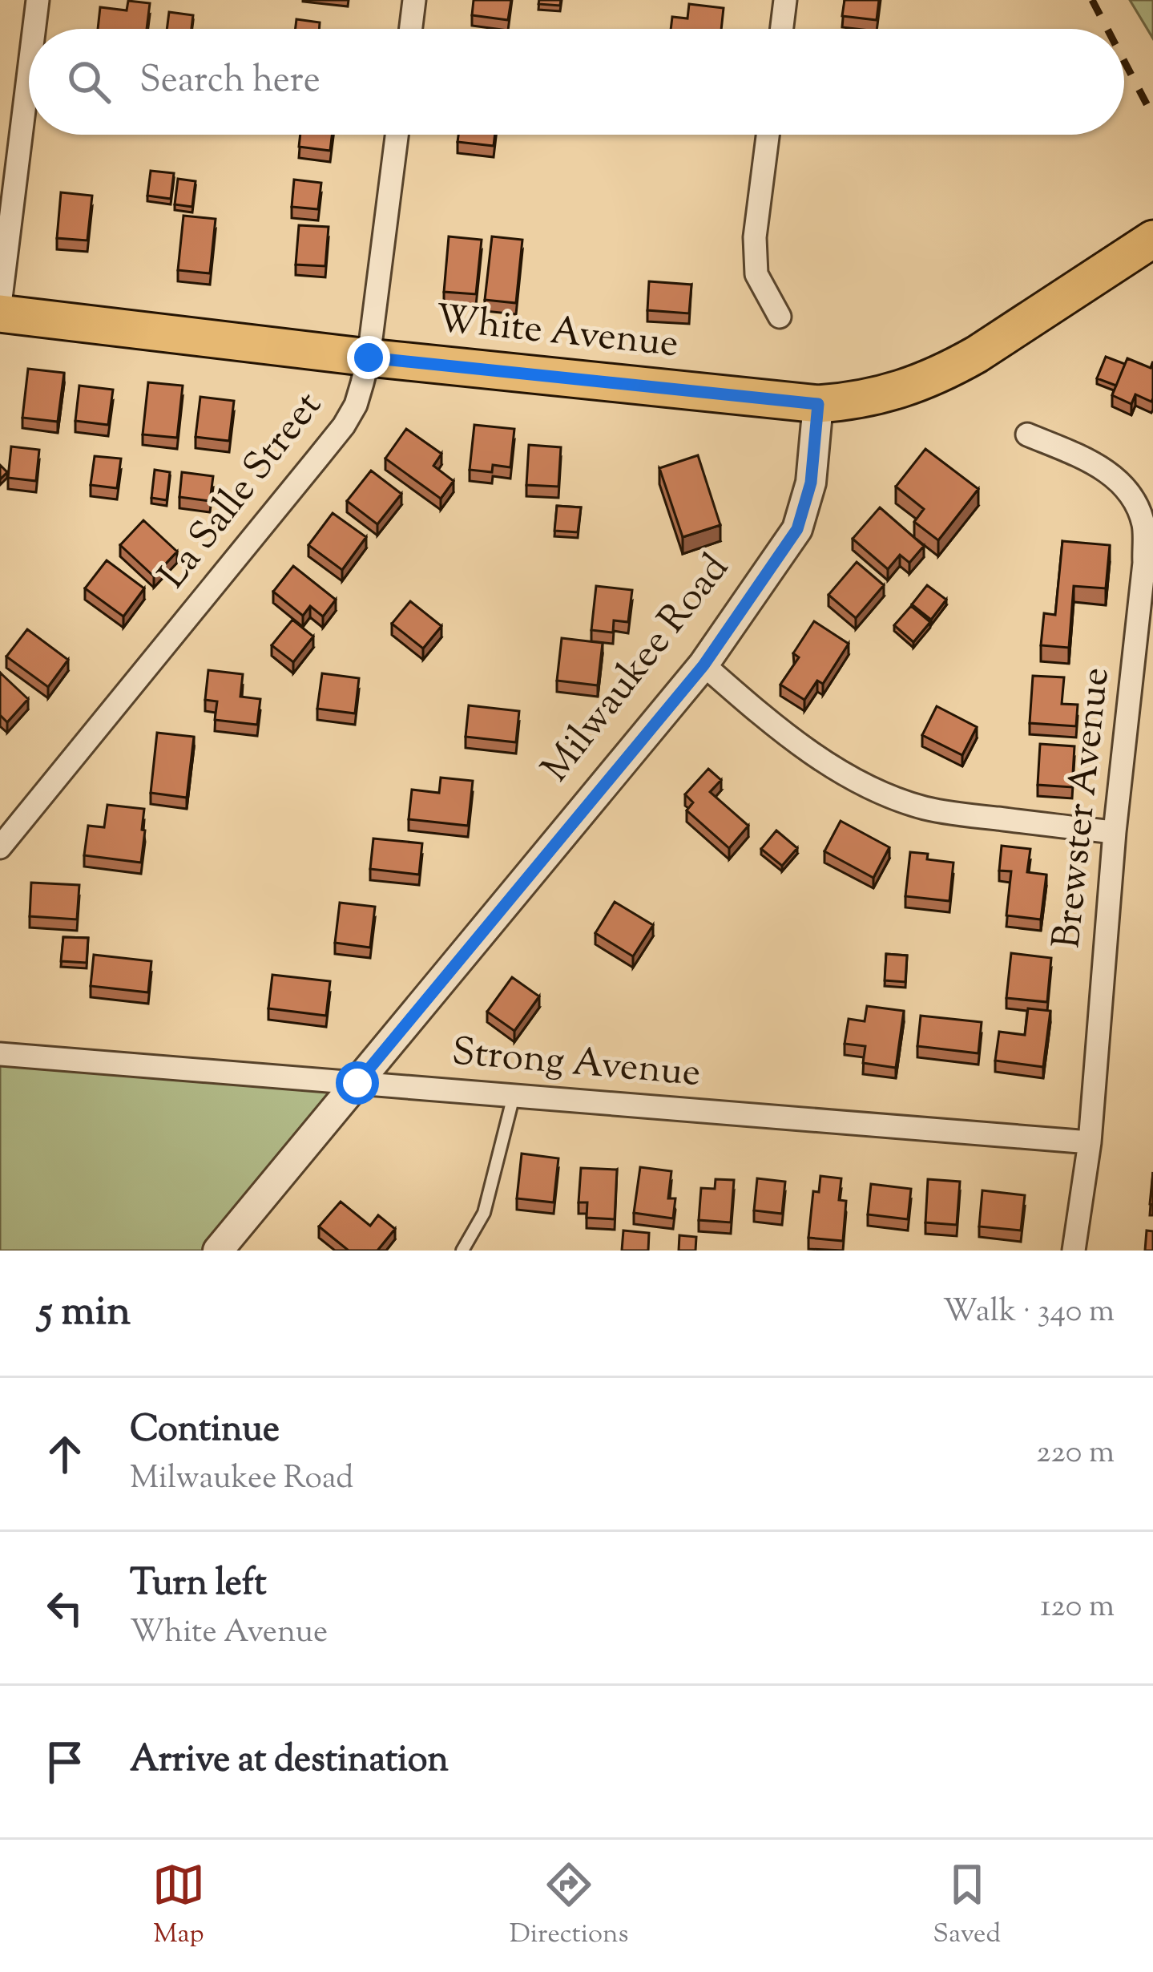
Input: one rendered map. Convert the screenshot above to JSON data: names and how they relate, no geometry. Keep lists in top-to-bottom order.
{
  "streets": {
    "main road": ["White Avenue"],
    "street": [
      "La Salle Street",
      "Milwaukee Road",
      "Brewster Avenue",
      "Strong Avenue"
    ]
  },
  "crossings": [
    ["White Avenue", "La Salle Street"],
    ["White Avenue", "Milwaukee Road"],
    ["Milwaukee Road", "Strong Avenue"],
    ["Brewster Avenue", "Strong Avenue"]
  ],
  "page": {
    "search": "Search here",
    "heading": ["5 min", "Walk · 340 m"],
    "list": [
      ["Continue", "Milwaukee Road", "220 m"],
      ["Turn left", "White Avenue", "120 m"],
      "Arrive at destination"
    ],
    "nav": ["Map", "Directions", "Saved"]
  }
}
